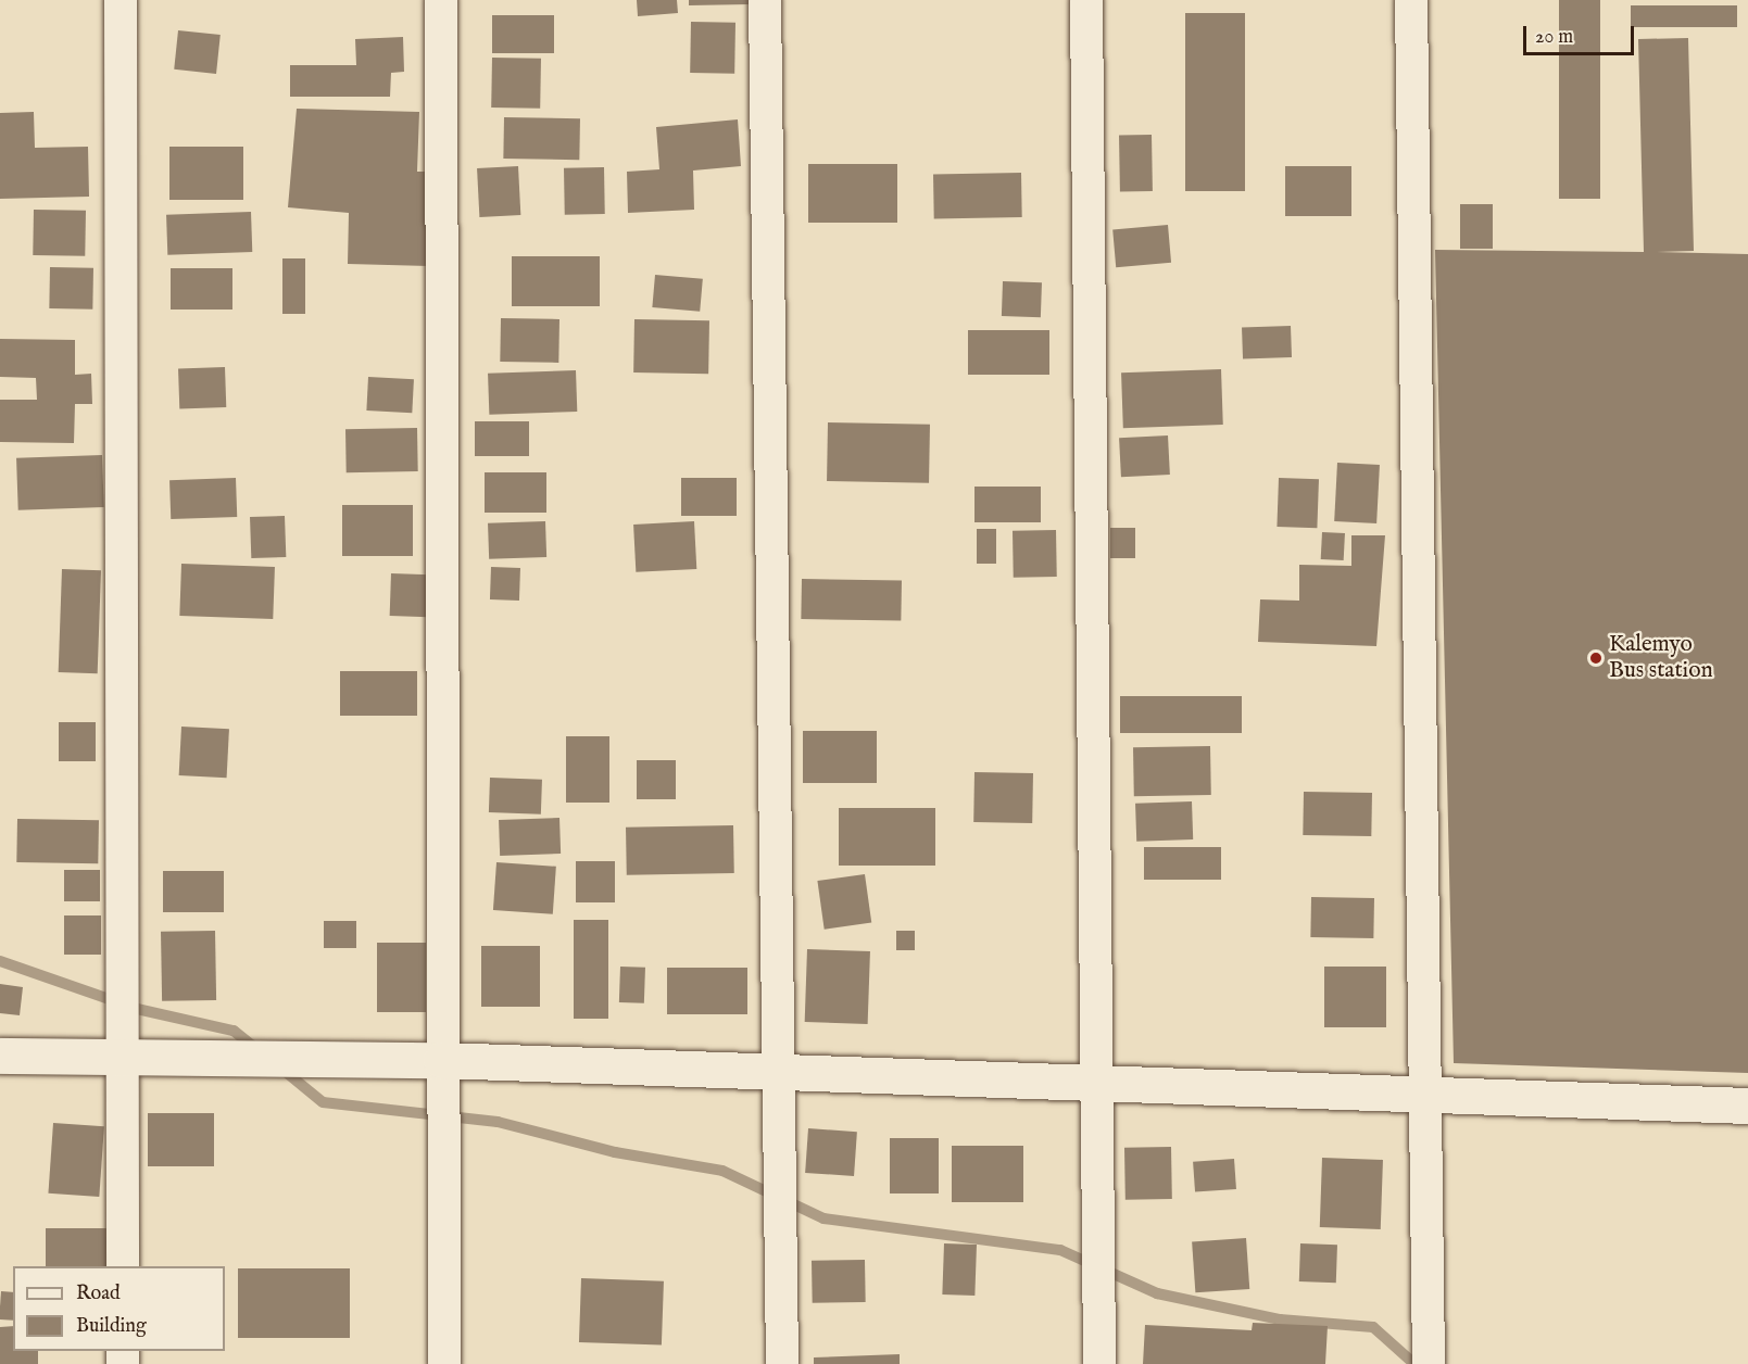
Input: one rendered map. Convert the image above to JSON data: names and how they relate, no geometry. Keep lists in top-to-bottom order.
{
  "places": ["Kalemyo Bus station"],
  "legend": ["Road", "Building"],
  "scale_bar": "20 m"
}
